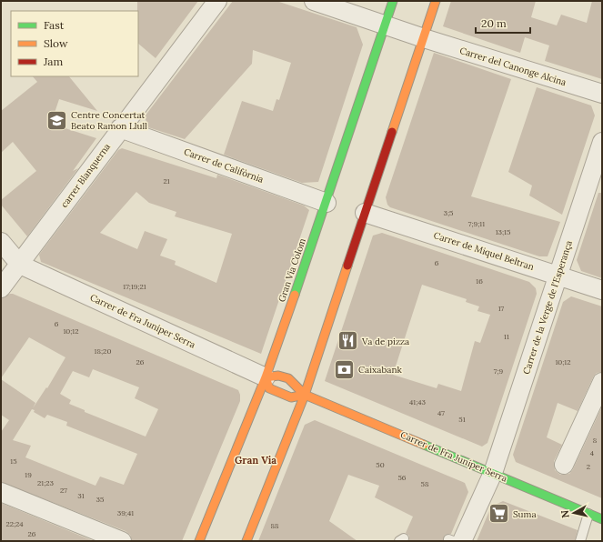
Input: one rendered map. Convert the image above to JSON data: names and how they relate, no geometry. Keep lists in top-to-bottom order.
{
  "streets": {
    "main road": ["Gran Via Colom", "Carrer de Fra Juníper Serra"],
    "street": [
      "Carrer del Canonge Alcina",
      "Carrer de Califòrnia",
      "carrer Blanquerna",
      "Carrer de Miquel Beltran",
      "Carrer de la Verge de l'Esperança"
    ]
  },
  "crossings": [
    ["Carrer del Canonge Alcina", "Gran Via Colom"],
    ["Carrer de Califòrnia", "carrer Blanquerna"],
    ["Carrer de Califòrnia", "Gran Via Colom"],
    ["carrer Blanquerna", "Carrer de Fra Juníper Serra"],
    ["Carrer de Miquel Beltran", "Carrer de la Verge de l'Esperança"],
    ["Gran Via Colom", "Carrer de Fra Juníper Serra"],
    ["Carrer de la Verge de l'Esperança", "Carrer de Fra Juníper Serra"]
  ],
  "districts": ["Gran Via"],
  "places": {
    "school or university": ["Centre Concertat Beato Ramon Llull"],
    "restaurant": ["Va de pizza"],
    "bank": ["Caixabank"],
    "supermarket": ["Suma"]
  },
  "house_numbers": [
    "21",
    "3;5",
    "7;9;11",
    "13;15",
    "6",
    "16",
    "17;19;21",
    "17",
    "6",
    "10;12",
    "11",
    "18;20",
    "26",
    "10;12",
    "7;9",
    "41;43",
    "47",
    "51",
    "8",
    "4",
    "15",
    "50",
    "2",
    "19",
    "56",
    "21;23",
    "58",
    "27",
    "31",
    "35",
    "39;41",
    "22;24",
    "88",
    "26"
  ],
  "legend": ["Fast", "Slow", "Jam"],
  "scale_bar": "20 m",
  "north": "left"
}
